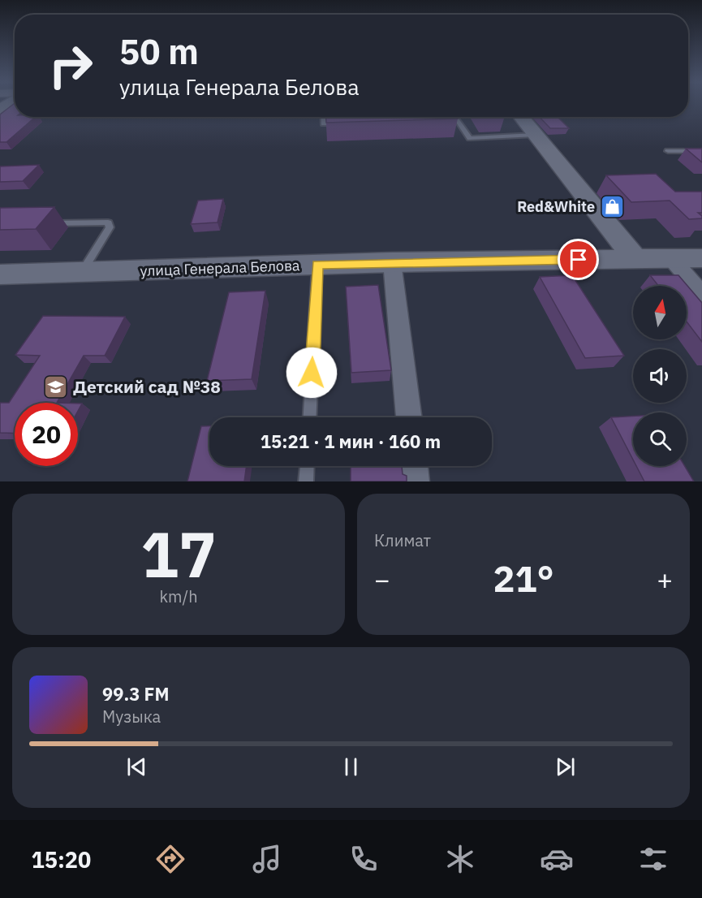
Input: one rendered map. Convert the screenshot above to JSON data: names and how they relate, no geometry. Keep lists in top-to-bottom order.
{
  "streets": {
    "street": ["улица Генерала Белова"]
  },
  "places": {
    "shop": ["Red&White"],
    "school or university": ["Детский сад №38"]
  },
  "north": "top",
  "page": {
    "turn": ["50 m", "улица Генерала Белова"],
    "limit": "20",
    "trip": "15:21 · 1 мин · 160 m",
    "tile": [
      ["17", "km/h"],
      "Климат"
    ],
    "heat": ["−", "21°", "+"],
    "song": ["99.3 FM", "Музыка"],
    "tabs": "15:20"
  }
}
